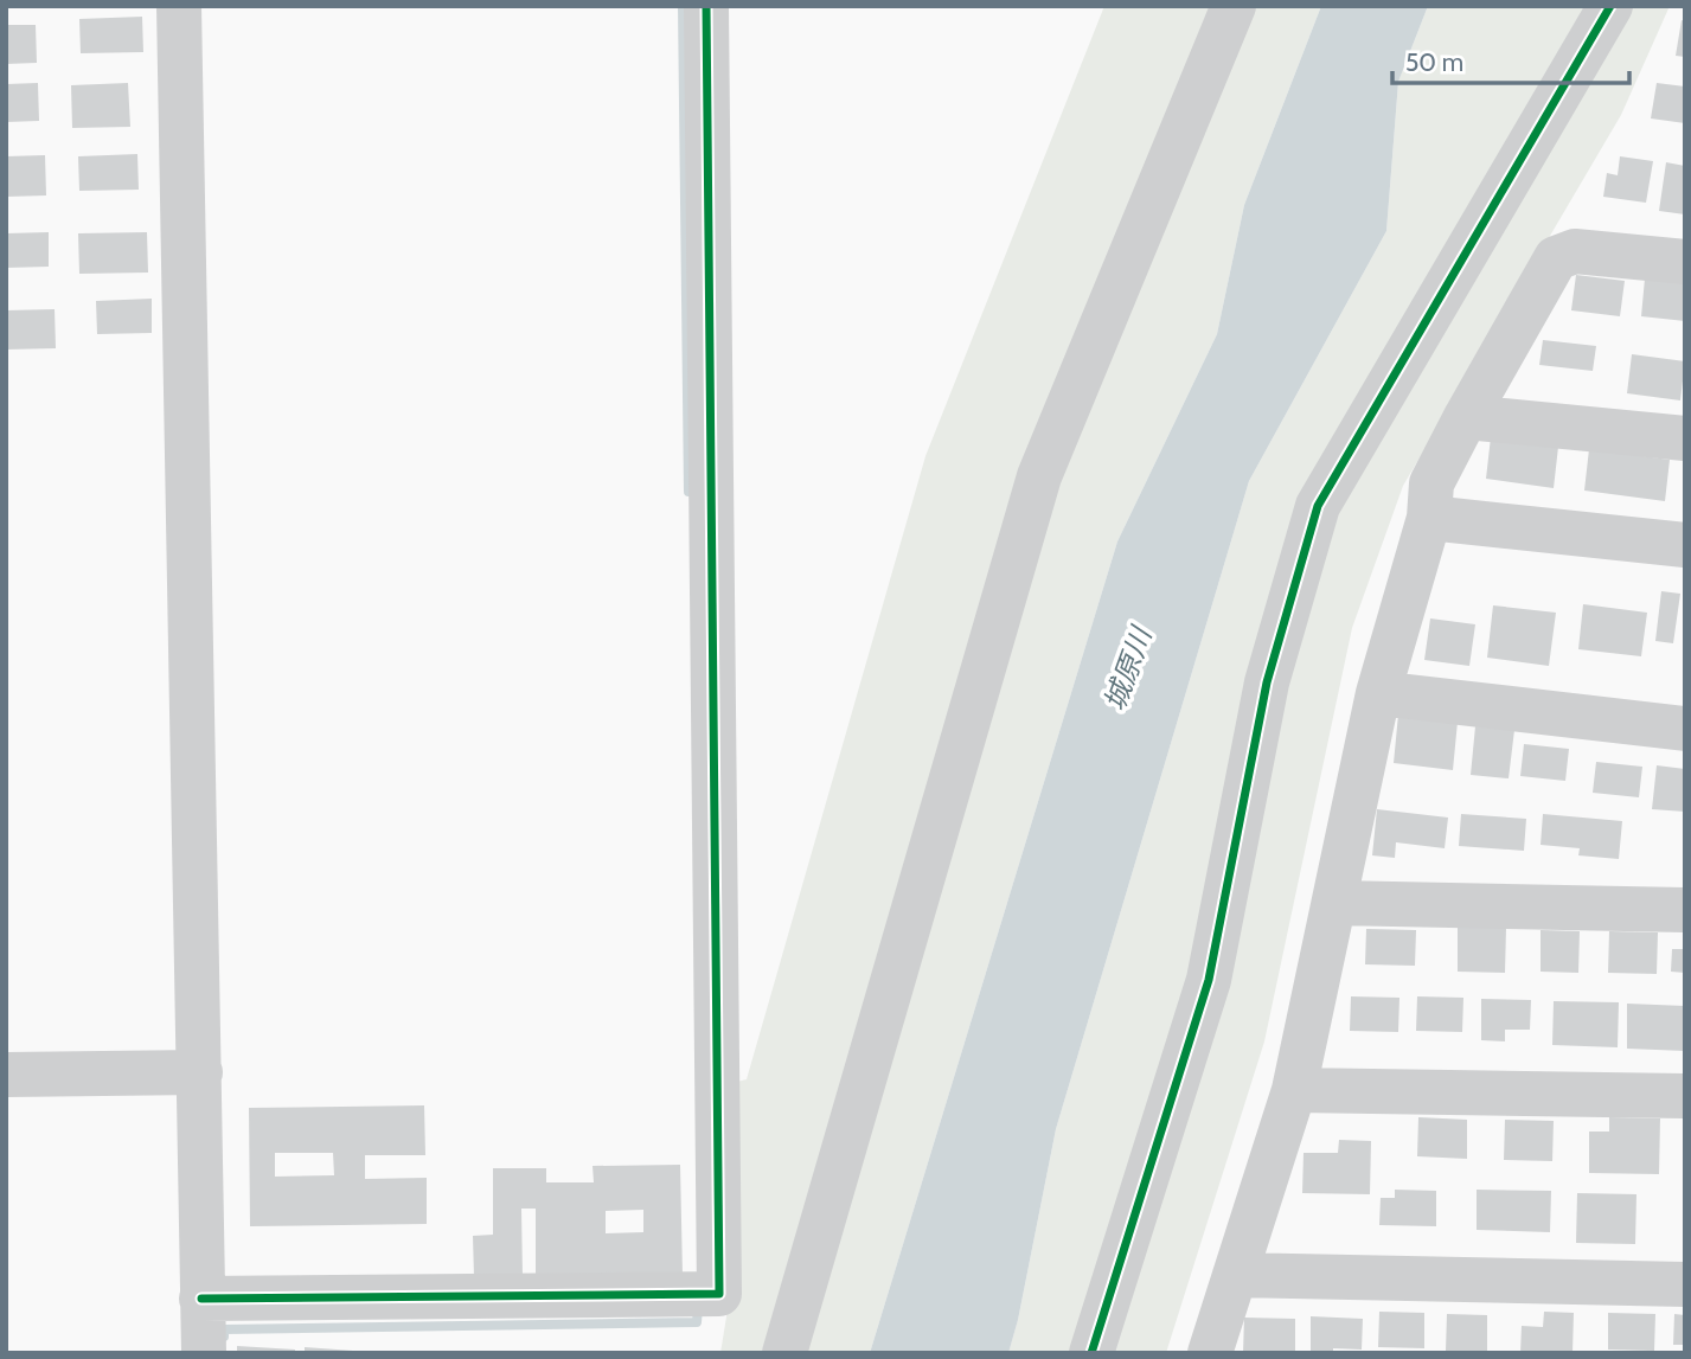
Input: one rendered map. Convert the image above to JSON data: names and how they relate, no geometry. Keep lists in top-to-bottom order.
{
  "water": ["城原川"],
  "scale_bar": "50 m"
}
